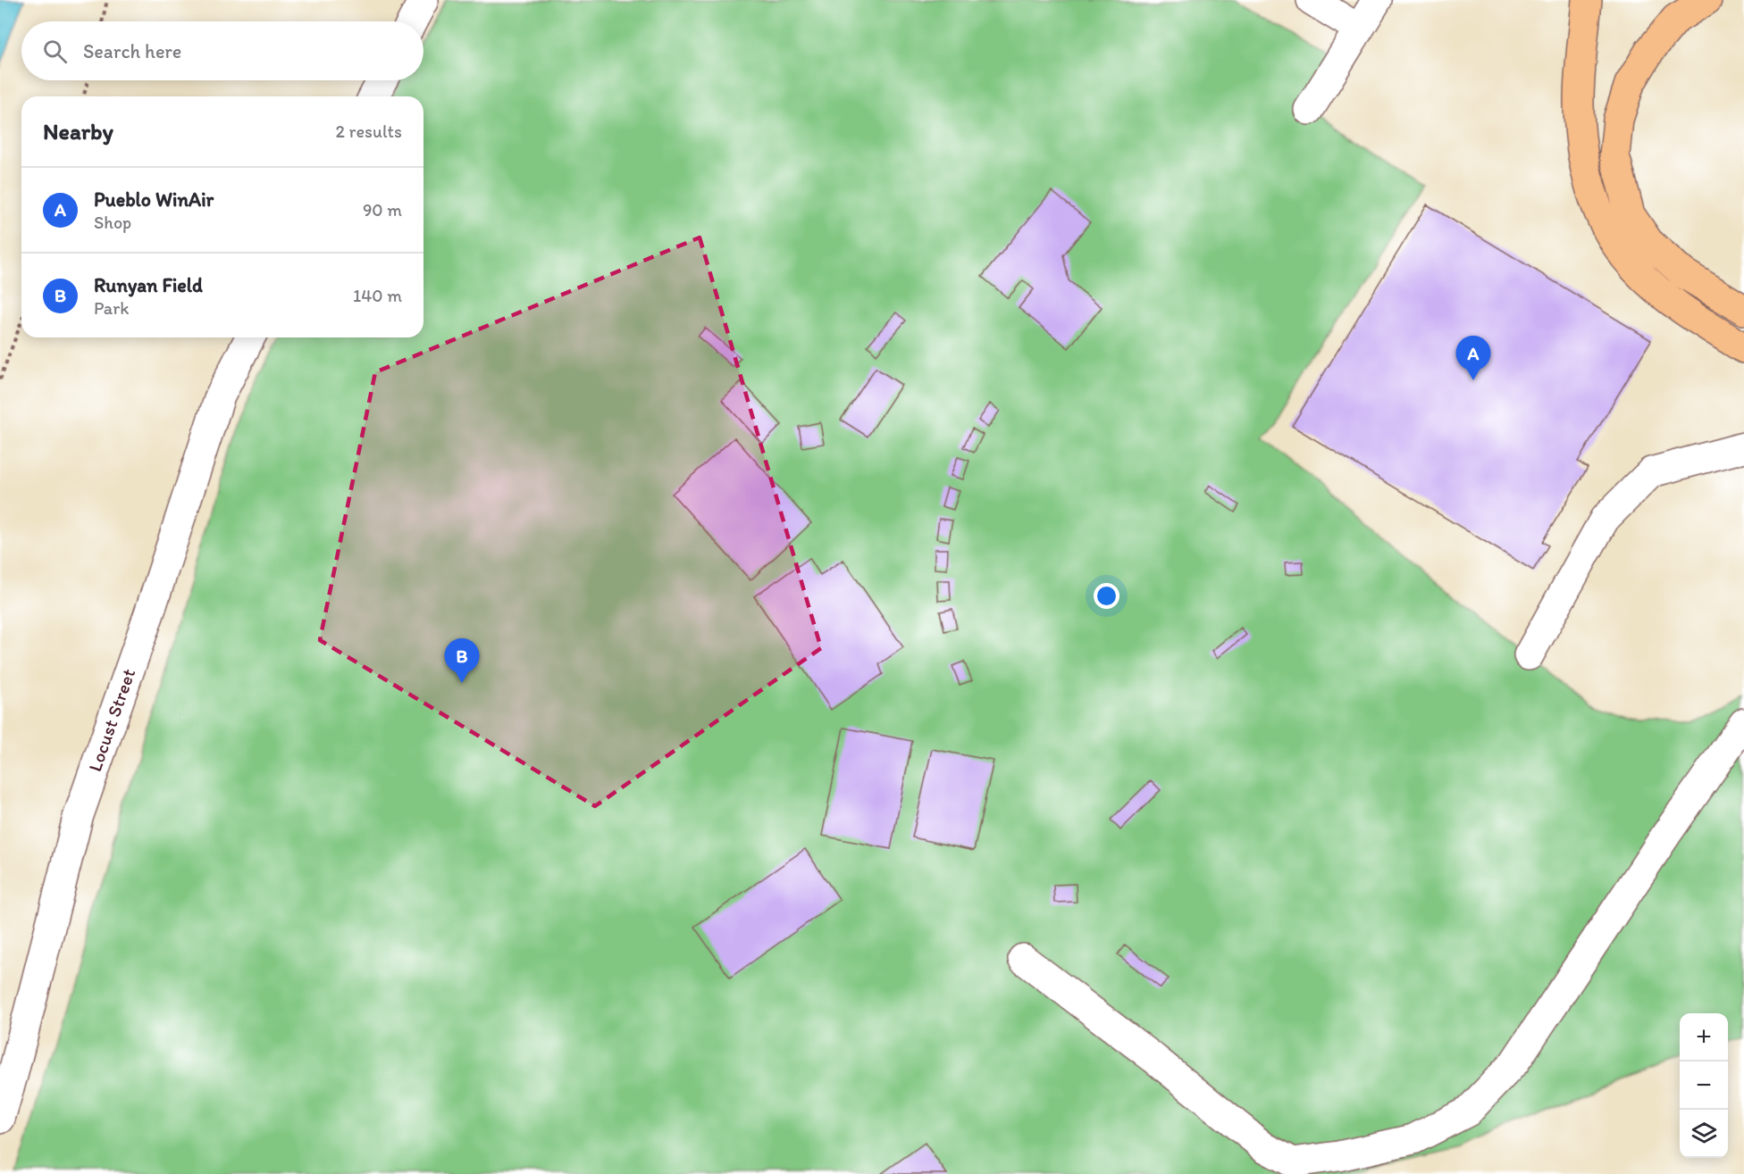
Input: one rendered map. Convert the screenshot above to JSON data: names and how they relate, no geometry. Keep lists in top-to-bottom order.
{
  "streets": {
    "street": ["Locust Street"]
  },
  "page": {
    "search": "Search here",
    "heading": ["Nearby", "2 results"],
    "list": [
      {
        "mark": "A",
        "name": "Pueblo WinAir",
        "note": "Shop",
        "value": "90 m"
      },
      {
        "mark": "B",
        "name": "Runyan Field",
        "note": "Park",
        "value": "140 m"
      }
    ],
    "pins": ["A", "B"],
    "map_buttons": ["+", "−"]
  }
}
